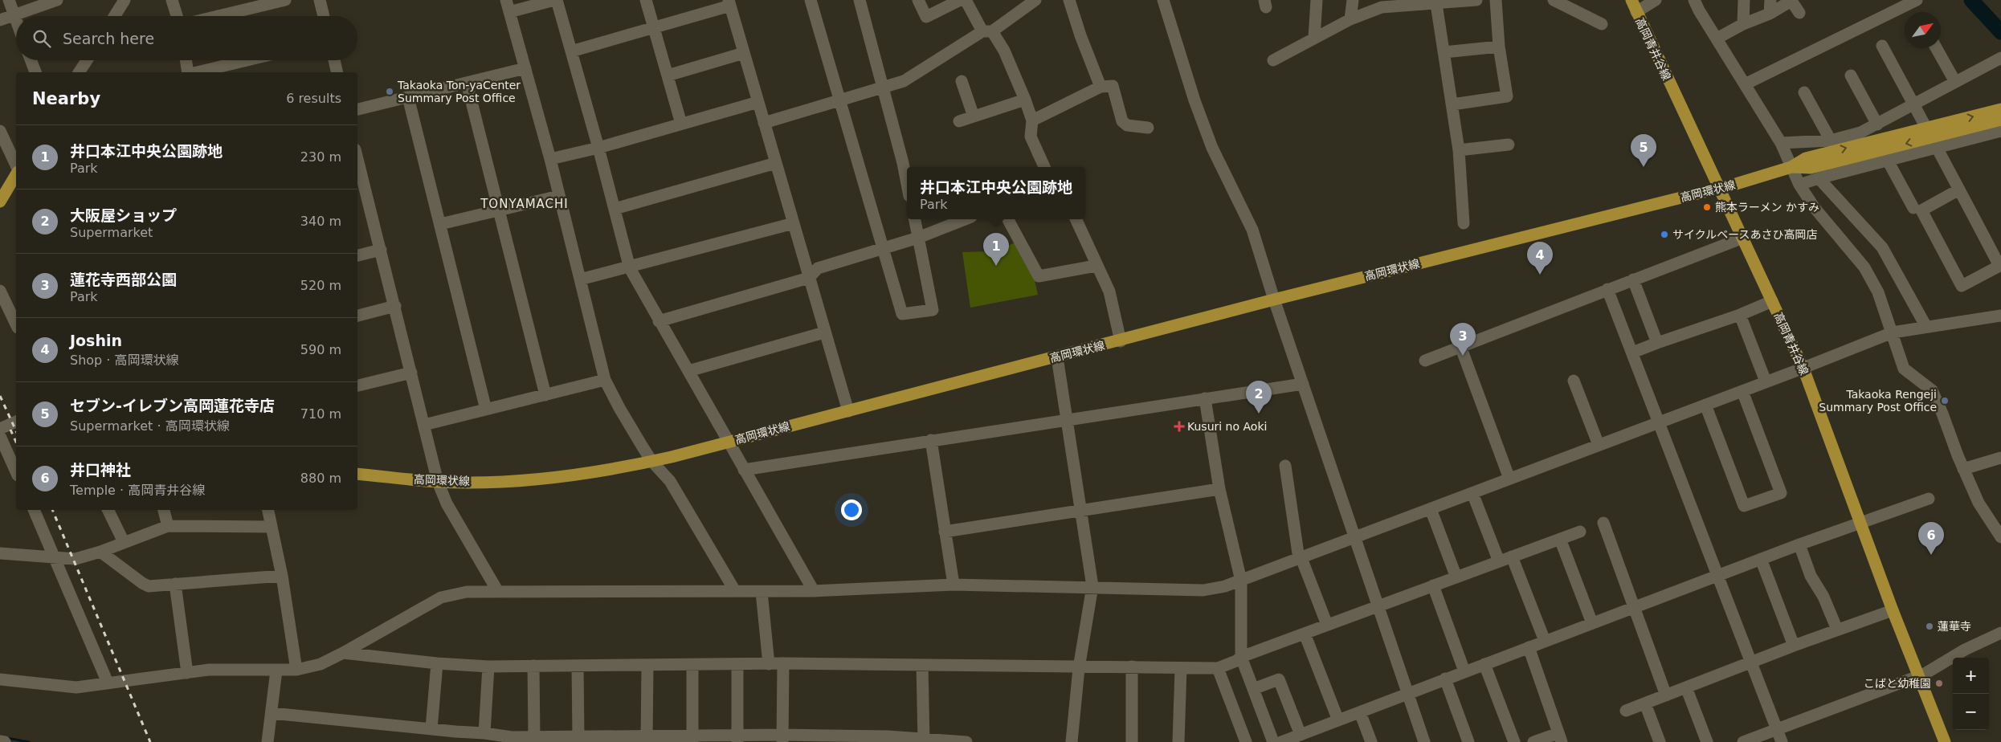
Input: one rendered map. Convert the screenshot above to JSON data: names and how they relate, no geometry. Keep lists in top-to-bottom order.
{
  "streets": {
    "main road": ["高岡青井谷線", "高岡環状線"]
  },
  "crossings": [
    ["高岡青井谷線", "高岡環状線"]
  ],
  "districts": ["TONYAMACHI"],
  "places": {
    "other": [
      "Takaoka Ton-yaCenter Summary Post Office",
      "熊本ラーメン かすみ",
      "サイクルベースあさひ高岡店",
      "Takaoka Rengeji Summary Post Office",
      "蓮華寺",
      "こばと幼稚園"
    ],
    "health": ["Kusuri no Aoki"]
  },
  "north": "top right",
  "page": {
    "search": "Search here",
    "heading": ["Nearby", "6 results"],
    "list": [
      {
        "mark": "1",
        "name": "井口本江中央公園跡地",
        "note": "Park",
        "value": "230 m"
      },
      {
        "mark": "2",
        "name": "大阪屋ショップ",
        "note": "Supermarket",
        "value": "340 m"
      },
      {
        "mark": "3",
        "name": "蓮花寺西部公園",
        "note": "Park",
        "value": "520 m"
      },
      {
        "mark": "4",
        "name": "Joshin",
        "note": "Shop · 高岡環状線",
        "value": "590 m"
      },
      {
        "mark": "5",
        "name": "セブン-イレブン高岡蓮花寺店",
        "note": "Supermarket · 高岡環状線",
        "value": "710 m"
      },
      {
        "mark": "6",
        "name": "井口神社",
        "note": "Temple · 高岡青井谷線",
        "value": "880 m"
      }
    ],
    "pins": [
      "5",
      "1",
      "4",
      "3",
      "2",
      "6"
    ],
    "popup": ["井口本江中央公園跡地", "Park"],
    "map_buttons": ["+", "−"]
  }
}
